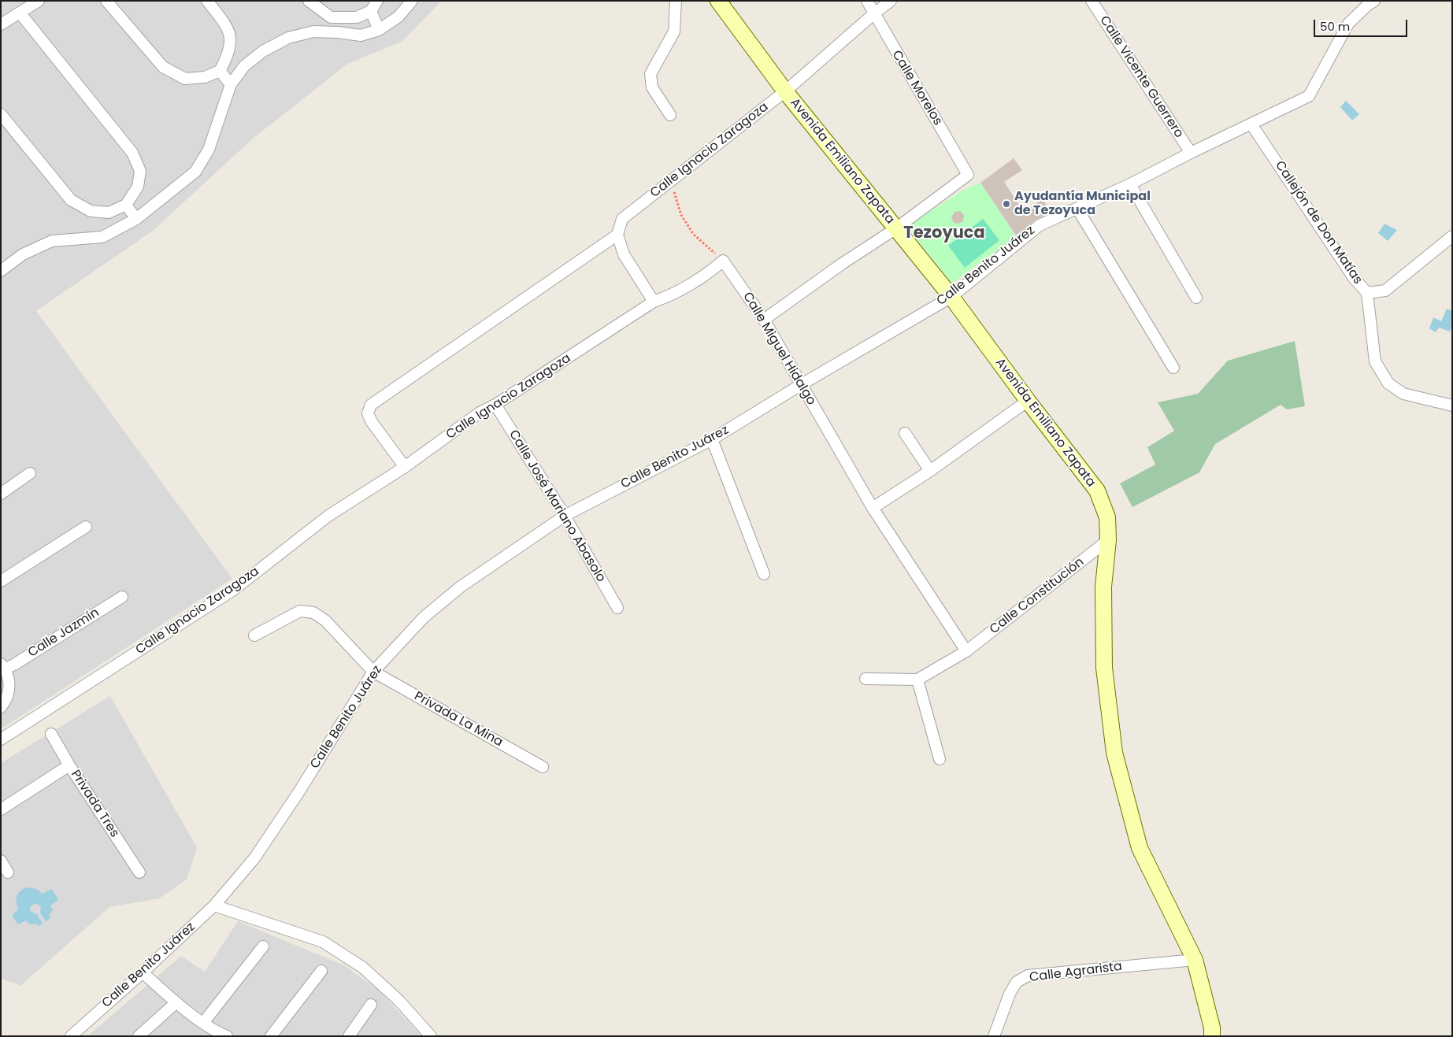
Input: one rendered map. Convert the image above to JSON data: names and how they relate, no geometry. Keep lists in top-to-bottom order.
{
  "streets": {
    "street": [
      "Calle Vicente Guerrero",
      "Calle Morelos",
      "Calle Ignacio Zaragoza",
      "Avenida Emiliano Zapata",
      "Callejón de Don Matías",
      "Calle Benito Juárez",
      "Calle Miguel Hidalgo",
      "Calle José Mariano Abasolo",
      "Calle Constitución",
      "Calle Jazmín",
      "Privada La Mina",
      "Privada Tres",
      "Calle Agrarista"
    ]
  },
  "crossings": [
    ["Calle Vicente Guerrero", "Calle Benito Juárez"],
    ["Calle Morelos", "Calle Ignacio Zaragoza"],
    ["Calle Morelos", "Avenida Emiliano Zapata"],
    ["Calle Ignacio Zaragoza", "Avenida Emiliano Zapata"],
    ["Calle Ignacio Zaragoza", "Calle José Mariano Abasolo"],
    ["Avenida Emiliano Zapata", "Calle Benito Juárez"],
    ["Avenida Emiliano Zapata", "Calle Constitución"],
    ["Avenida Emiliano Zapata", "Calle Agrarista"],
    ["Callejón de Don Matías", "Calle Benito Juárez"],
    ["Calle Benito Juárez", "Calle Miguel Hidalgo"],
    ["Calle Benito Juárez", "Calle José Mariano Abasolo"],
    ["Calle Benito Juárez", "Privada La Mina"],
    ["Calle Miguel Hidalgo", "Calle Constitución"]
  ],
  "districts": ["Tezoyuca"],
  "places": ["Ayudantía Municipal de Tezoyuca"],
  "scale_bar": "50 m"
}
